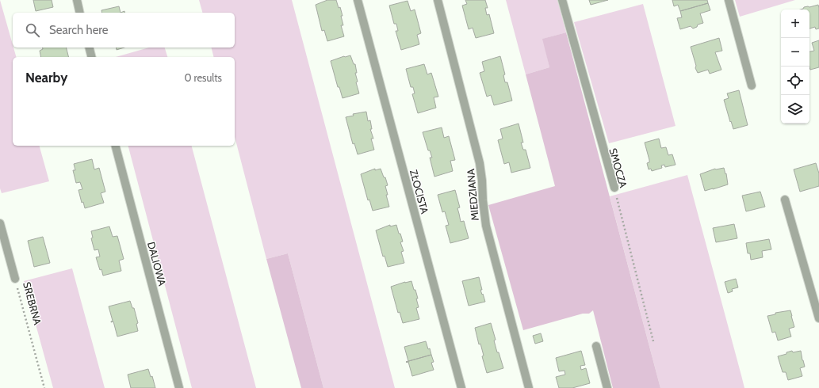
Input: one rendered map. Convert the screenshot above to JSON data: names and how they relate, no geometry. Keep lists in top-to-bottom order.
{
  "streets": {
    "street": [
      "SMOCZA",
      "ZŁOCISTA",
      "MIEDZIANA",
      "DALIOWA",
      "SREBRNA"
    ]
  },
  "page": {
    "map_buttons": ["+", "−"],
    "search": "Search here",
    "heading": ["Nearby", "0 results"]
  }
}
